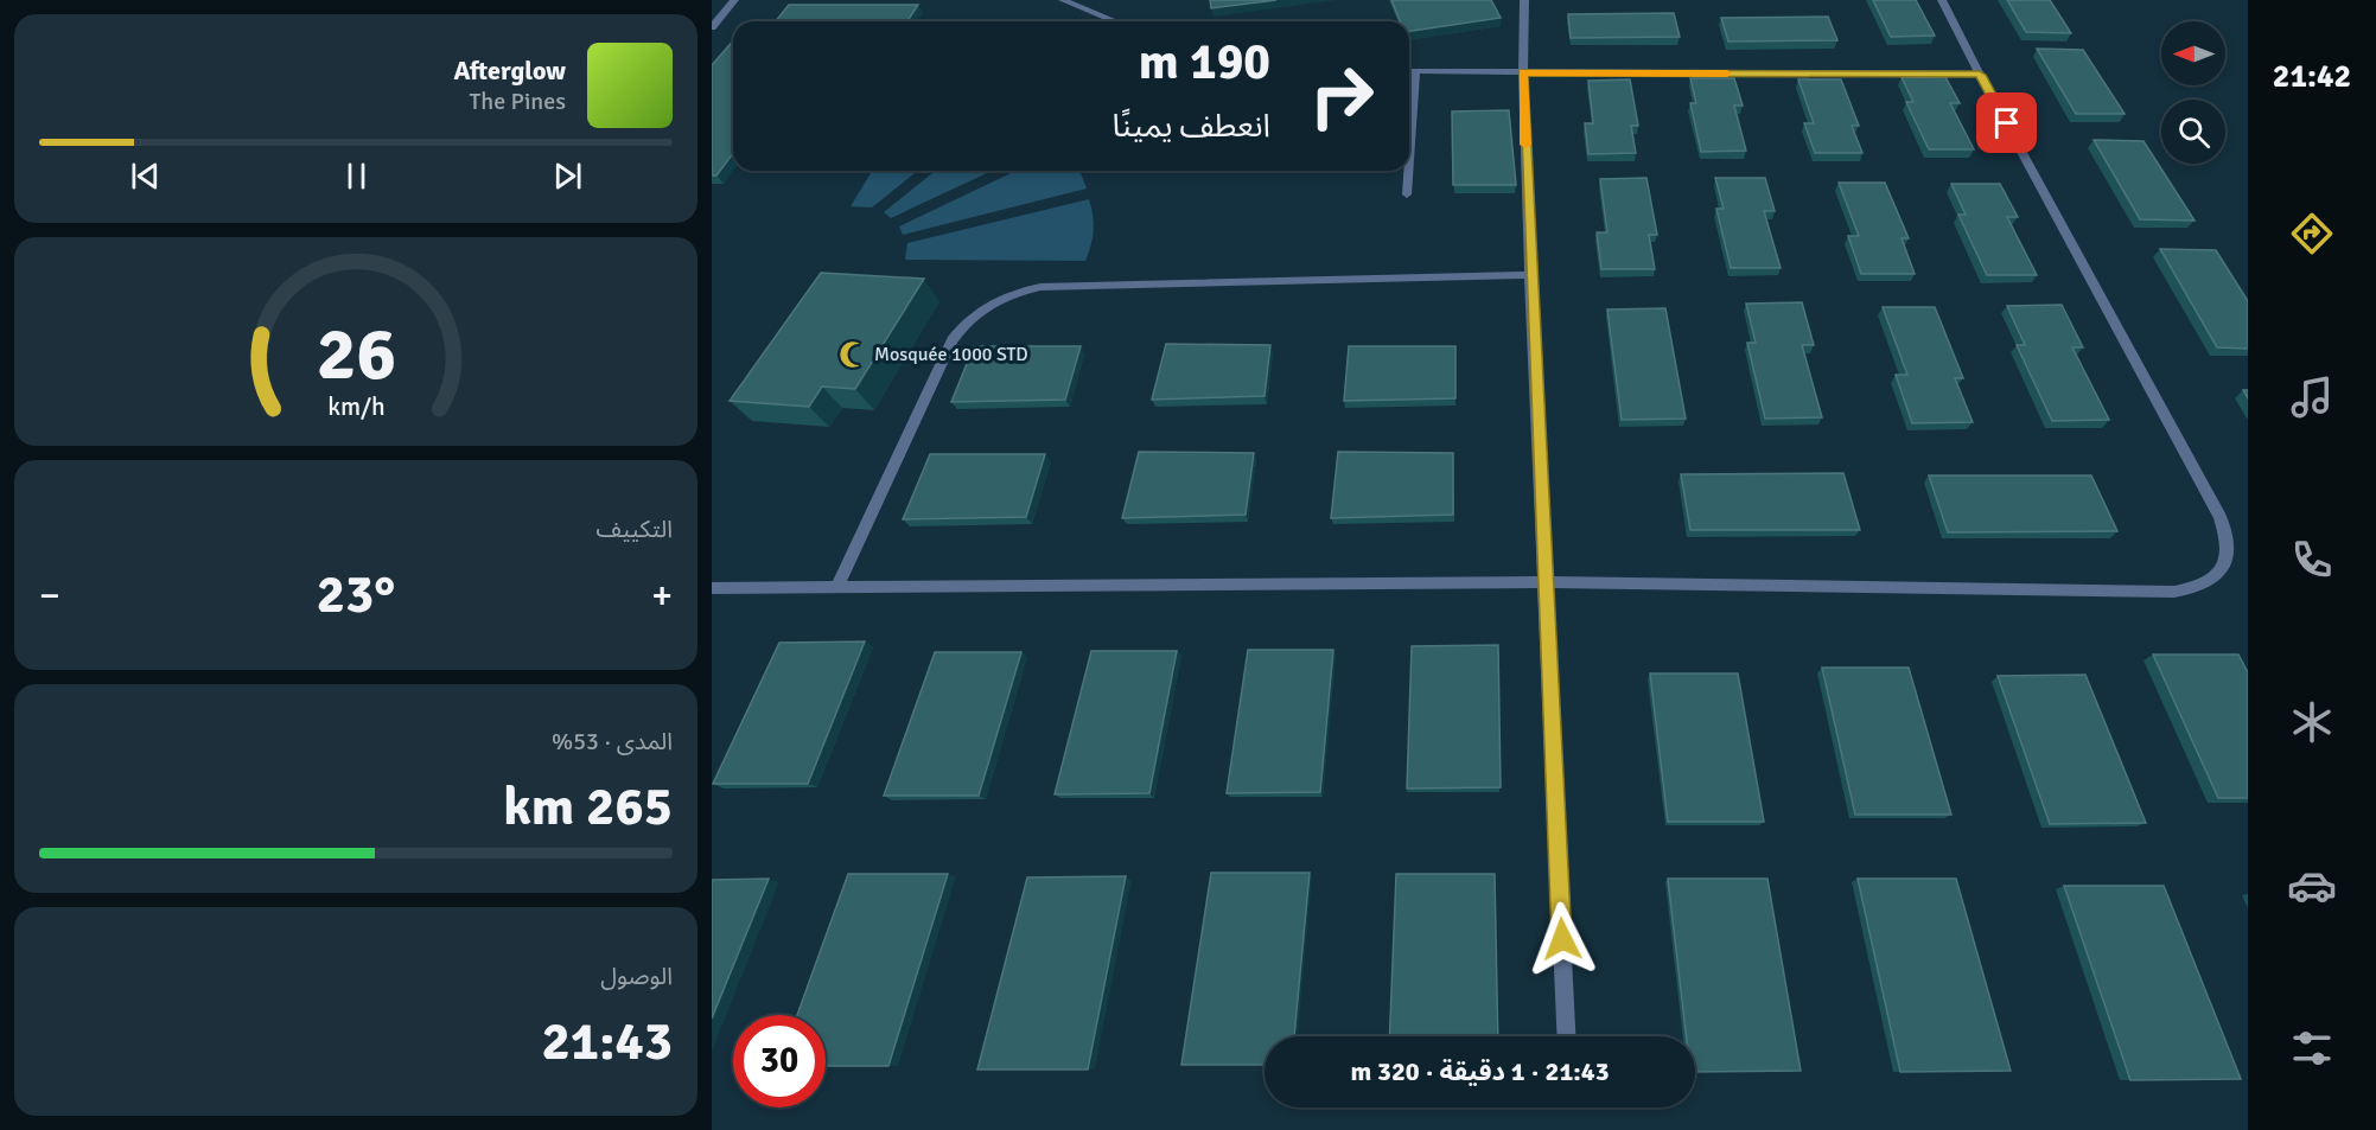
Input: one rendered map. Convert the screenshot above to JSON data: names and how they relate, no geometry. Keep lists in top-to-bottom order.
{
  "places": {
    "mosque": ["Mosquée 1000 STD"]
  },
  "north": "left",
  "page": {
    "tabs": "21:42",
    "turn": ["190 m", "انعطف يمينًا"],
    "song": ["Afterglow", "The Pines"],
    "tile": [
      "التكييف",
      ["المدى · 53%", "265 km"],
      ["الوصول", "21:43"]
    ],
    "heat": ["−", "23°", "+"],
    "limit": "30",
    "trip": "21:43 · 1 دقيقة · 320 m",
    "gauge": ["26", "km/h"]
  }
}
